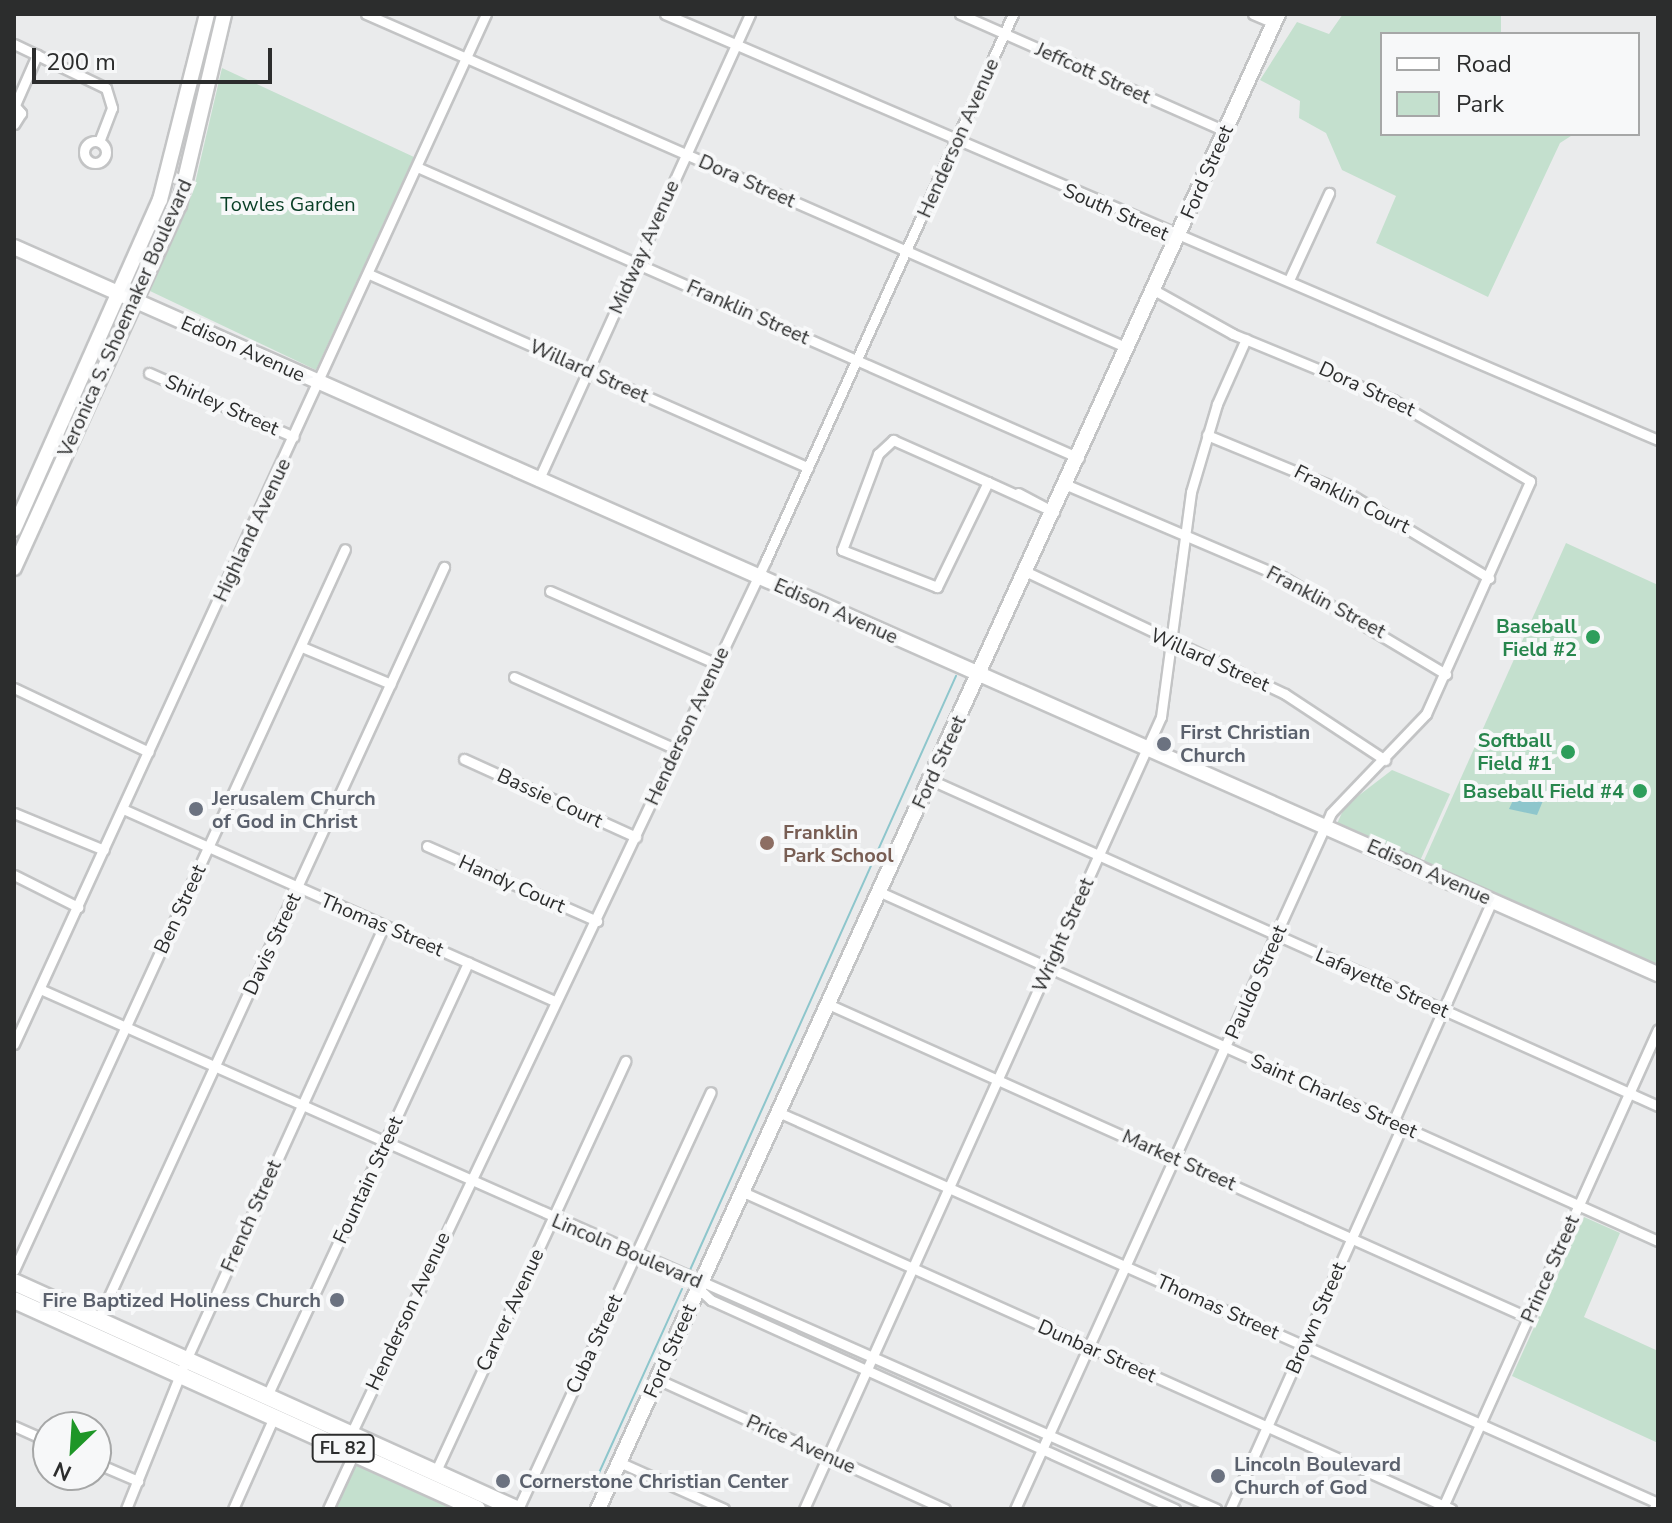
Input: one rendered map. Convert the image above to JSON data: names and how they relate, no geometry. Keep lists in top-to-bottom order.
{
  "streets": {
    "main road": ["FL 82"],
    "street": [
      "Jeffcott Street",
      "Henderson Avenue",
      "Ford Street",
      "Dora Street",
      "South Street",
      "Midway Avenue",
      "Franklin Street",
      "Veronica S. Shoemaker Boulevard",
      "Edison Avenue",
      "Willard Street",
      "Shirley Street",
      "Franklin Court",
      "Highland Avenue",
      "Bassie Court",
      "Handy Court",
      "Ben Street",
      "Thomas Street",
      "Wright Street",
      "Davis Street",
      "Pauldo Street",
      "Lafayette Street",
      "Saint Charles Street",
      "Market Street",
      "Fountain Street",
      "French Street",
      "Lincoln Boulevard",
      "Prince Street",
      "Carver Avenue",
      "Brown Street",
      "Cuba Street",
      "Dunbar Street",
      "Price Avenue"
    ]
  },
  "crossings": [
    ["Jeffcott Street", "Henderson Avenue"],
    ["Jeffcott Street", "Ford Street"],
    ["Henderson Avenue", "Dora Street"],
    ["Henderson Avenue", "South Street"],
    ["Henderson Avenue", "Franklin Street"],
    ["Henderson Avenue", "Edison Avenue"],
    ["Henderson Avenue", "Willard Street"],
    ["Henderson Avenue", "Bassie Court"],
    ["Henderson Avenue", "Handy Court"],
    ["Henderson Avenue", "Thomas Street"],
    ["Henderson Avenue", "Lincoln Boulevard"],
    ["Henderson Avenue", "FL 82"],
    ["Ford Street", "Dora Street"],
    ["Ford Street", "South Street"],
    ["Ford Street", "Franklin Street"],
    ["Ford Street", "Edison Avenue"],
    ["Ford Street", "Willard Street"],
    ["Ford Street", "Thomas Street"],
    ["Ford Street", "Lafayette Street"],
    ["Ford Street", "Saint Charles Street"],
    ["Ford Street", "Market Street"],
    ["Ford Street", "Lincoln Boulevard"],
    ["Ford Street", "Dunbar Street"],
    ["Ford Street", "Price Avenue"],
    ["Dora Street", "Midway Avenue"],
    ["Dora Street", "Highland Avenue"],
    ["Dora Street", "Wright Street"],
    ["Dora Street", "Pauldo Street"],
    ["South Street", "Midway Avenue"],
    ["Midway Avenue", "Franklin Street"],
    ["Midway Avenue", "Edison Avenue"],
    ["Midway Avenue", "Willard Street"],
    ["Franklin Street", "Highland Avenue"],
    ["Franklin Street", "Wright Street"],
    ["Franklin Street", "Pauldo Street"],
    ["Veronica S. Shoemaker Boulevard", "Edison Avenue"],
    ["Edison Avenue", "Highland Avenue"],
    ["Edison Avenue", "Wright Street"],
    ["Edison Avenue", "Pauldo Street"],
    ["Edison Avenue", "Brown Street"],
    ["Willard Street", "Highland Avenue"],
    ["Willard Street", "Wright Street"],
    ["Willard Street", "Pauldo Street"],
    ["Shirley Street", "Highland Avenue"],
    ["Franklin Court", "Wright Street"],
    ["Franklin Court", "Pauldo Street"],
    ["Highland Avenue", "Thomas Street"],
    ["Highland Avenue", "Lincoln Boulevard"],
    ["Ben Street", "Thomas Street"],
    ["Ben Street", "Lincoln Boulevard"],
    ["Thomas Street", "Wright Street"],
    ["Thomas Street", "Davis Street"],
    ["Thomas Street", "Pauldo Street"],
    ["Thomas Street", "Fountain Street"],
    ["Thomas Street", "French Street"],
    ["Thomas Street", "Prince Street"],
    ["Thomas Street", "Brown Street"],
    ["Wright Street", "Lafayette Street"],
    ["Wright Street", "Saint Charles Street"],
    ["Wright Street", "Market Street"],
    ["Wright Street", "Lincoln Boulevard"],
    ["Wright Street", "Dunbar Street"],
    ["Wright Street", "Price Avenue"],
    ["Davis Street", "Lincoln Boulevard"],
    ["Davis Street", "FL 82"],
    ["Pauldo Street", "Lafayette Street"],
    ["Pauldo Street", "Saint Charles Street"],
    ["Pauldo Street", "Market Street"],
    ["Pauldo Street", "Lincoln Boulevard"],
    ["Pauldo Street", "Dunbar Street"],
    ["Lafayette Street", "Prince Street"],
    ["Lafayette Street", "Brown Street"],
    ["Saint Charles Street", "Prince Street"],
    ["Saint Charles Street", "Brown Street"],
    ["Market Street", "Prince Street"],
    ["Market Street", "Brown Street"],
    ["Fountain Street", "Lincoln Boulevard"],
    ["Fountain Street", "FL 82"],
    ["French Street", "Lincoln Boulevard"],
    ["French Street", "FL 82"],
    ["Lincoln Boulevard", "Carver Avenue"],
    ["Lincoln Boulevard", "Cuba Street"],
    ["Prince Street", "Dunbar Street"],
    ["Carver Avenue", "FL 82"],
    ["Brown Street", "Dunbar Street"],
    ["Cuba Street", "FL 82"]
  ],
  "parks": ["Towles Garden"],
  "places": [
    "Baseball Field #2",
    "First Christian Church",
    "Softball Field #1",
    "Baseball Field #4",
    "Jerusalem Church of God in Christ",
    "Franklin Park School",
    "Fire Baptized Holiness Church",
    "Lincoln Boulevard Church of God",
    "Cornerstone Christian Center"
  ],
  "legend": ["Road", "Park"],
  "scale_bar": "200 m",
  "north": "bottom left"
}
